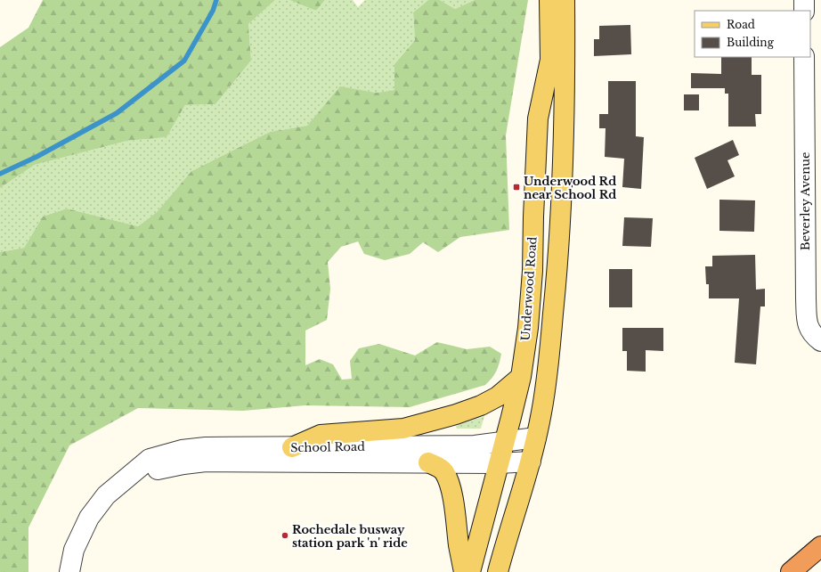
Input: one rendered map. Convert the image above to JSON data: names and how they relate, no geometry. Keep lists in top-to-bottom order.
{
  "streets": {
    "main road": ["Underwood Road"],
    "street": ["Beverley Avenue", "School Road"]
  },
  "crossings": [
    ["Underwood Road", "School Road"]
  ],
  "places": {
    "transit": ["Underwood Rd near School Rd"],
    "other": ["Rochedale busway station park 'n' ride"]
  },
  "legend": ["Road", "Building"]
}
